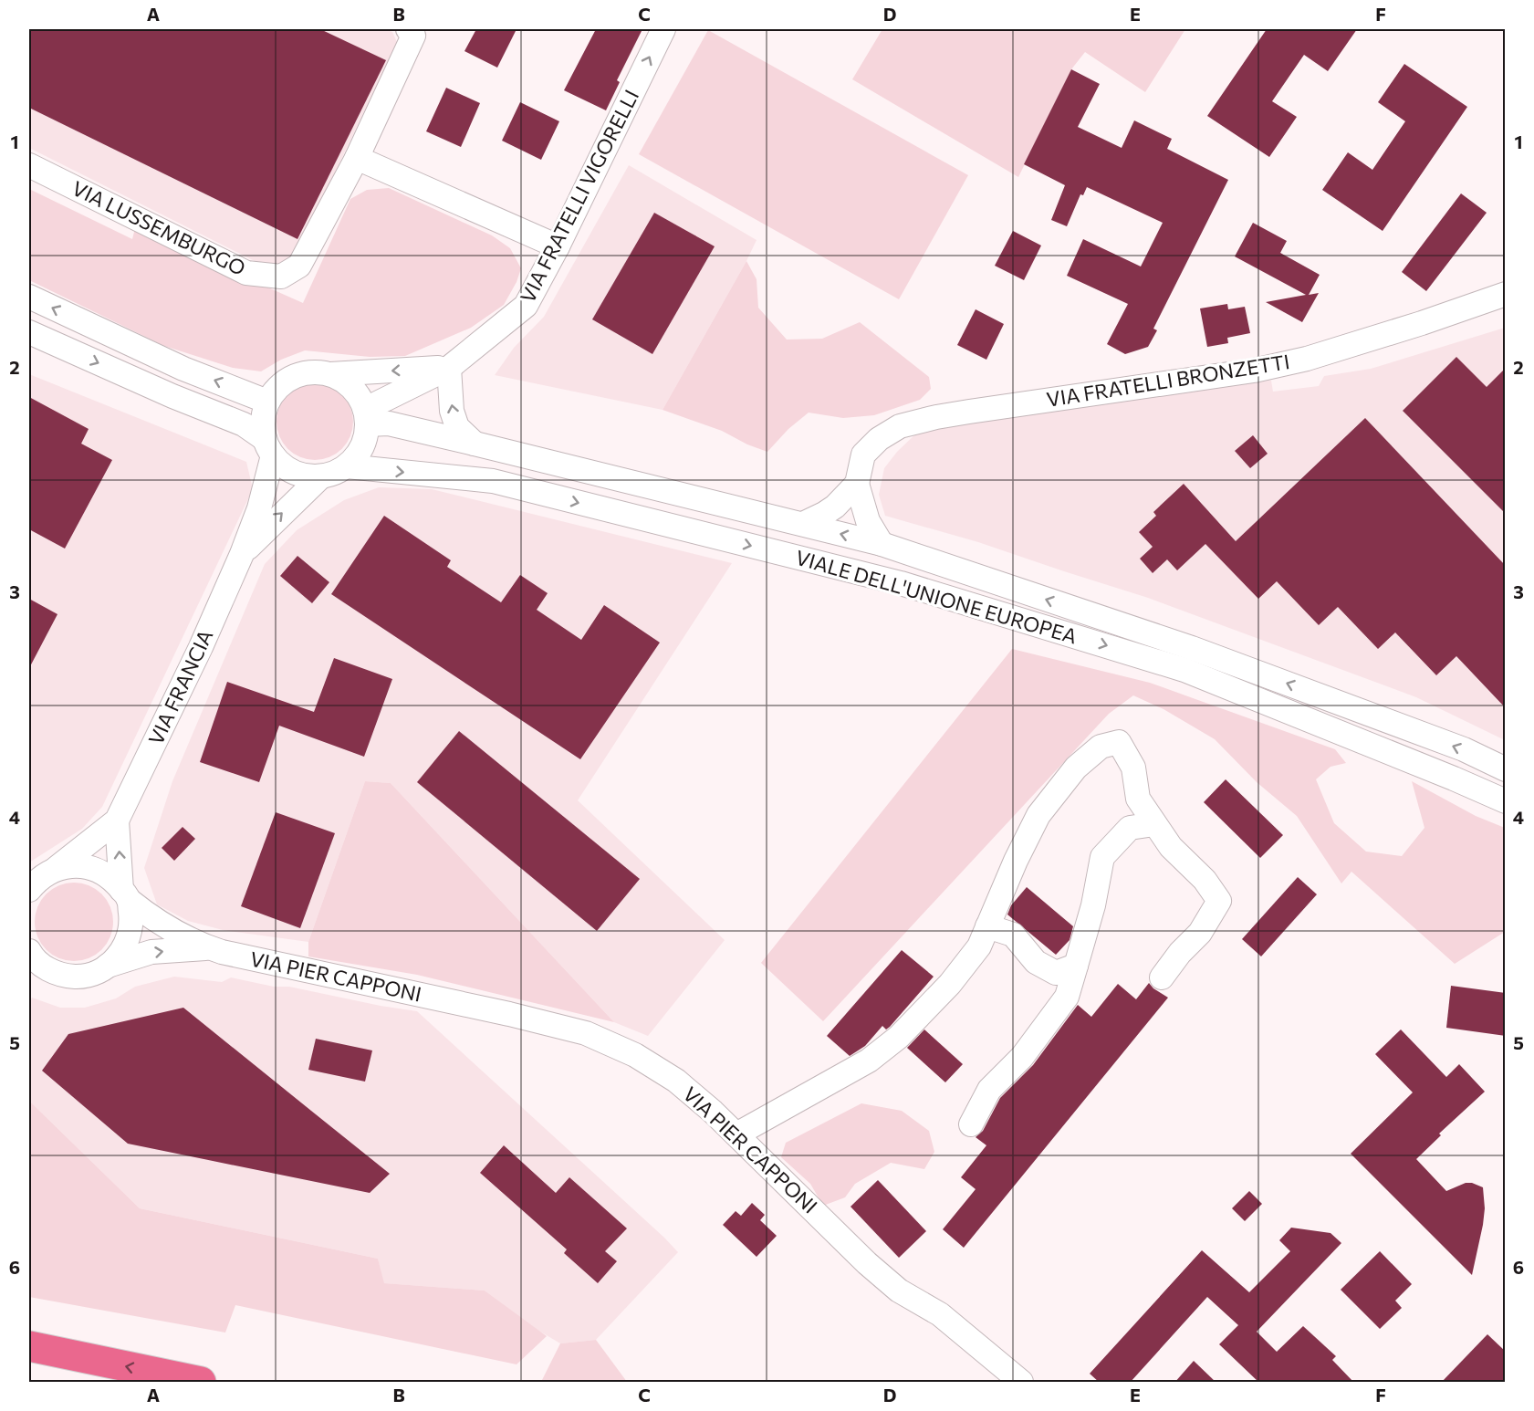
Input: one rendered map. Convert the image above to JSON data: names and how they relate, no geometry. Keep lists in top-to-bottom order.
{
  "streets": {
    "street": [
      "VIA FRATELLI VIGORELLI",
      "VIA LUSSEMBURGO",
      "VIA FRATELLI BRONZETTI",
      "VIALE DELL'UNIONE EUROPEA",
      "VIA FRANCIA",
      "VIA PIER CAPPONI"
    ]
  },
  "crossings": [
    ["VIA FRATELLI VIGORELLI", "VIALE DELL'UNIONE EUROPEA"],
    ["VIA FRATELLI VIGORELLI", "VIA FRANCIA"],
    ["VIA FRATELLI BRONZETTI", "VIALE DELL'UNIONE EUROPEA"],
    ["VIALE DELL'UNIONE EUROPEA", "VIA FRANCIA"],
    ["VIA FRANCIA", "VIA PIER CAPPONI"]
  ],
  "one_way": ["VIA FRATELLI VIGORELLI"],
  "grid": {
    "columns": [
      "A",
      "B",
      "C",
      "D",
      "E",
      "F"
    ],
    "rows": [
      "1",
      "2",
      "3",
      "4",
      "5",
      "6"
    ]
  }
}
